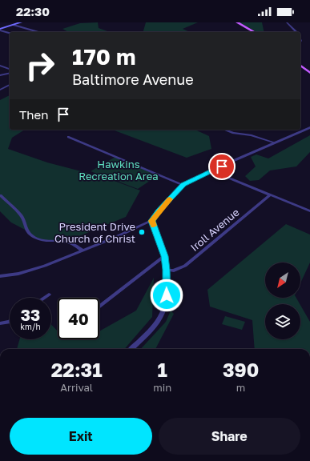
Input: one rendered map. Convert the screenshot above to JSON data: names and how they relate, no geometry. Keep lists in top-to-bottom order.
{
  "streets": {
    "street": ["Iroll Avenue"]
  },
  "parks": ["Hawkins Recreation Area"],
  "places": ["President Drive Church of Christ"],
  "north": "bottom left",
  "page": {
    "status": "22:30",
    "turn": ["170 m", "Baltimore Avenue"],
    "then": "Then",
    "speed": "33 km/h",
    "limit": "40",
    "eta": [
      "22:31",
      "Arrival",
      "1",
      "min",
      "390",
      "m"
    ],
    "buttons": ["Exit", "Share"]
  }
}
